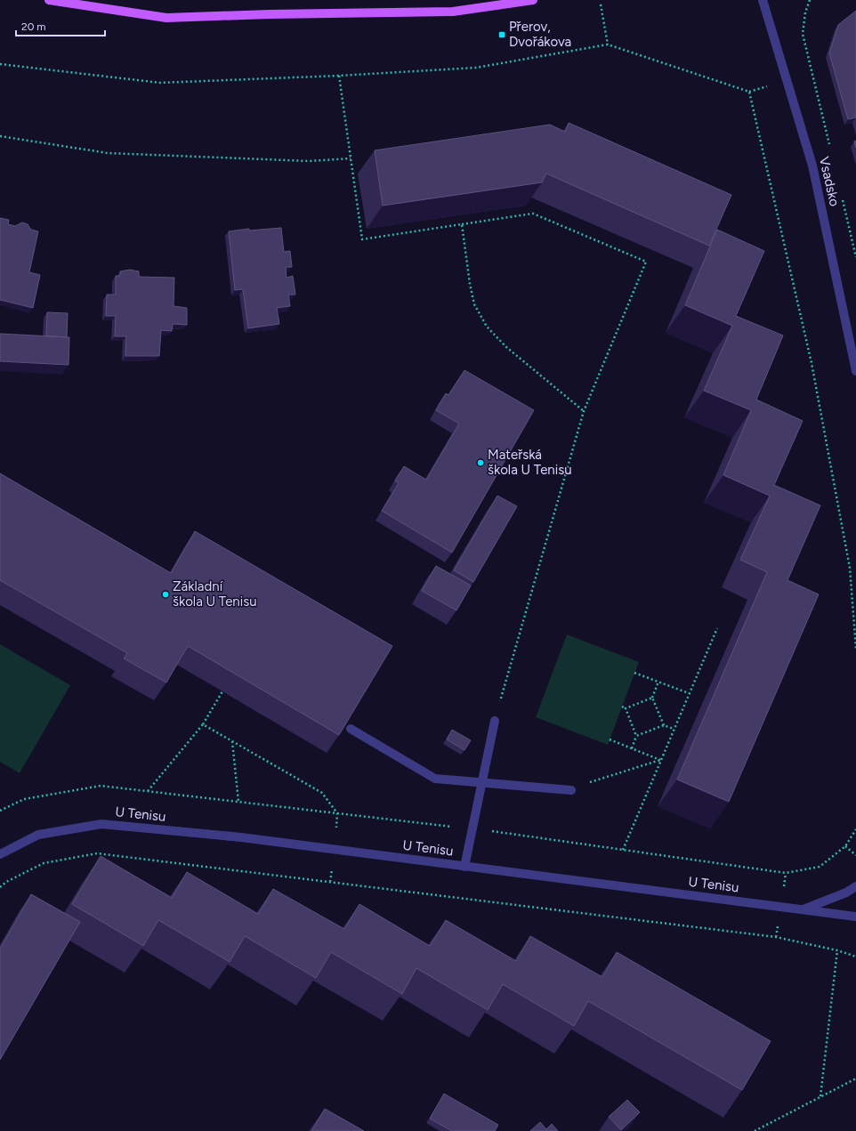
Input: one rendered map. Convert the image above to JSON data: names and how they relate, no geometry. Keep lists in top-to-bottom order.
{
  "streets": {
    "street": ["Vsadsko", "U Tenisu"]
  },
  "places": {
    "transit": ["Přerov, Dvořákova"],
    "other": ["Mateřská škola U Tenisu", "Základní škola U Tenisu"]
  },
  "scale_bar": "20 m"
}
